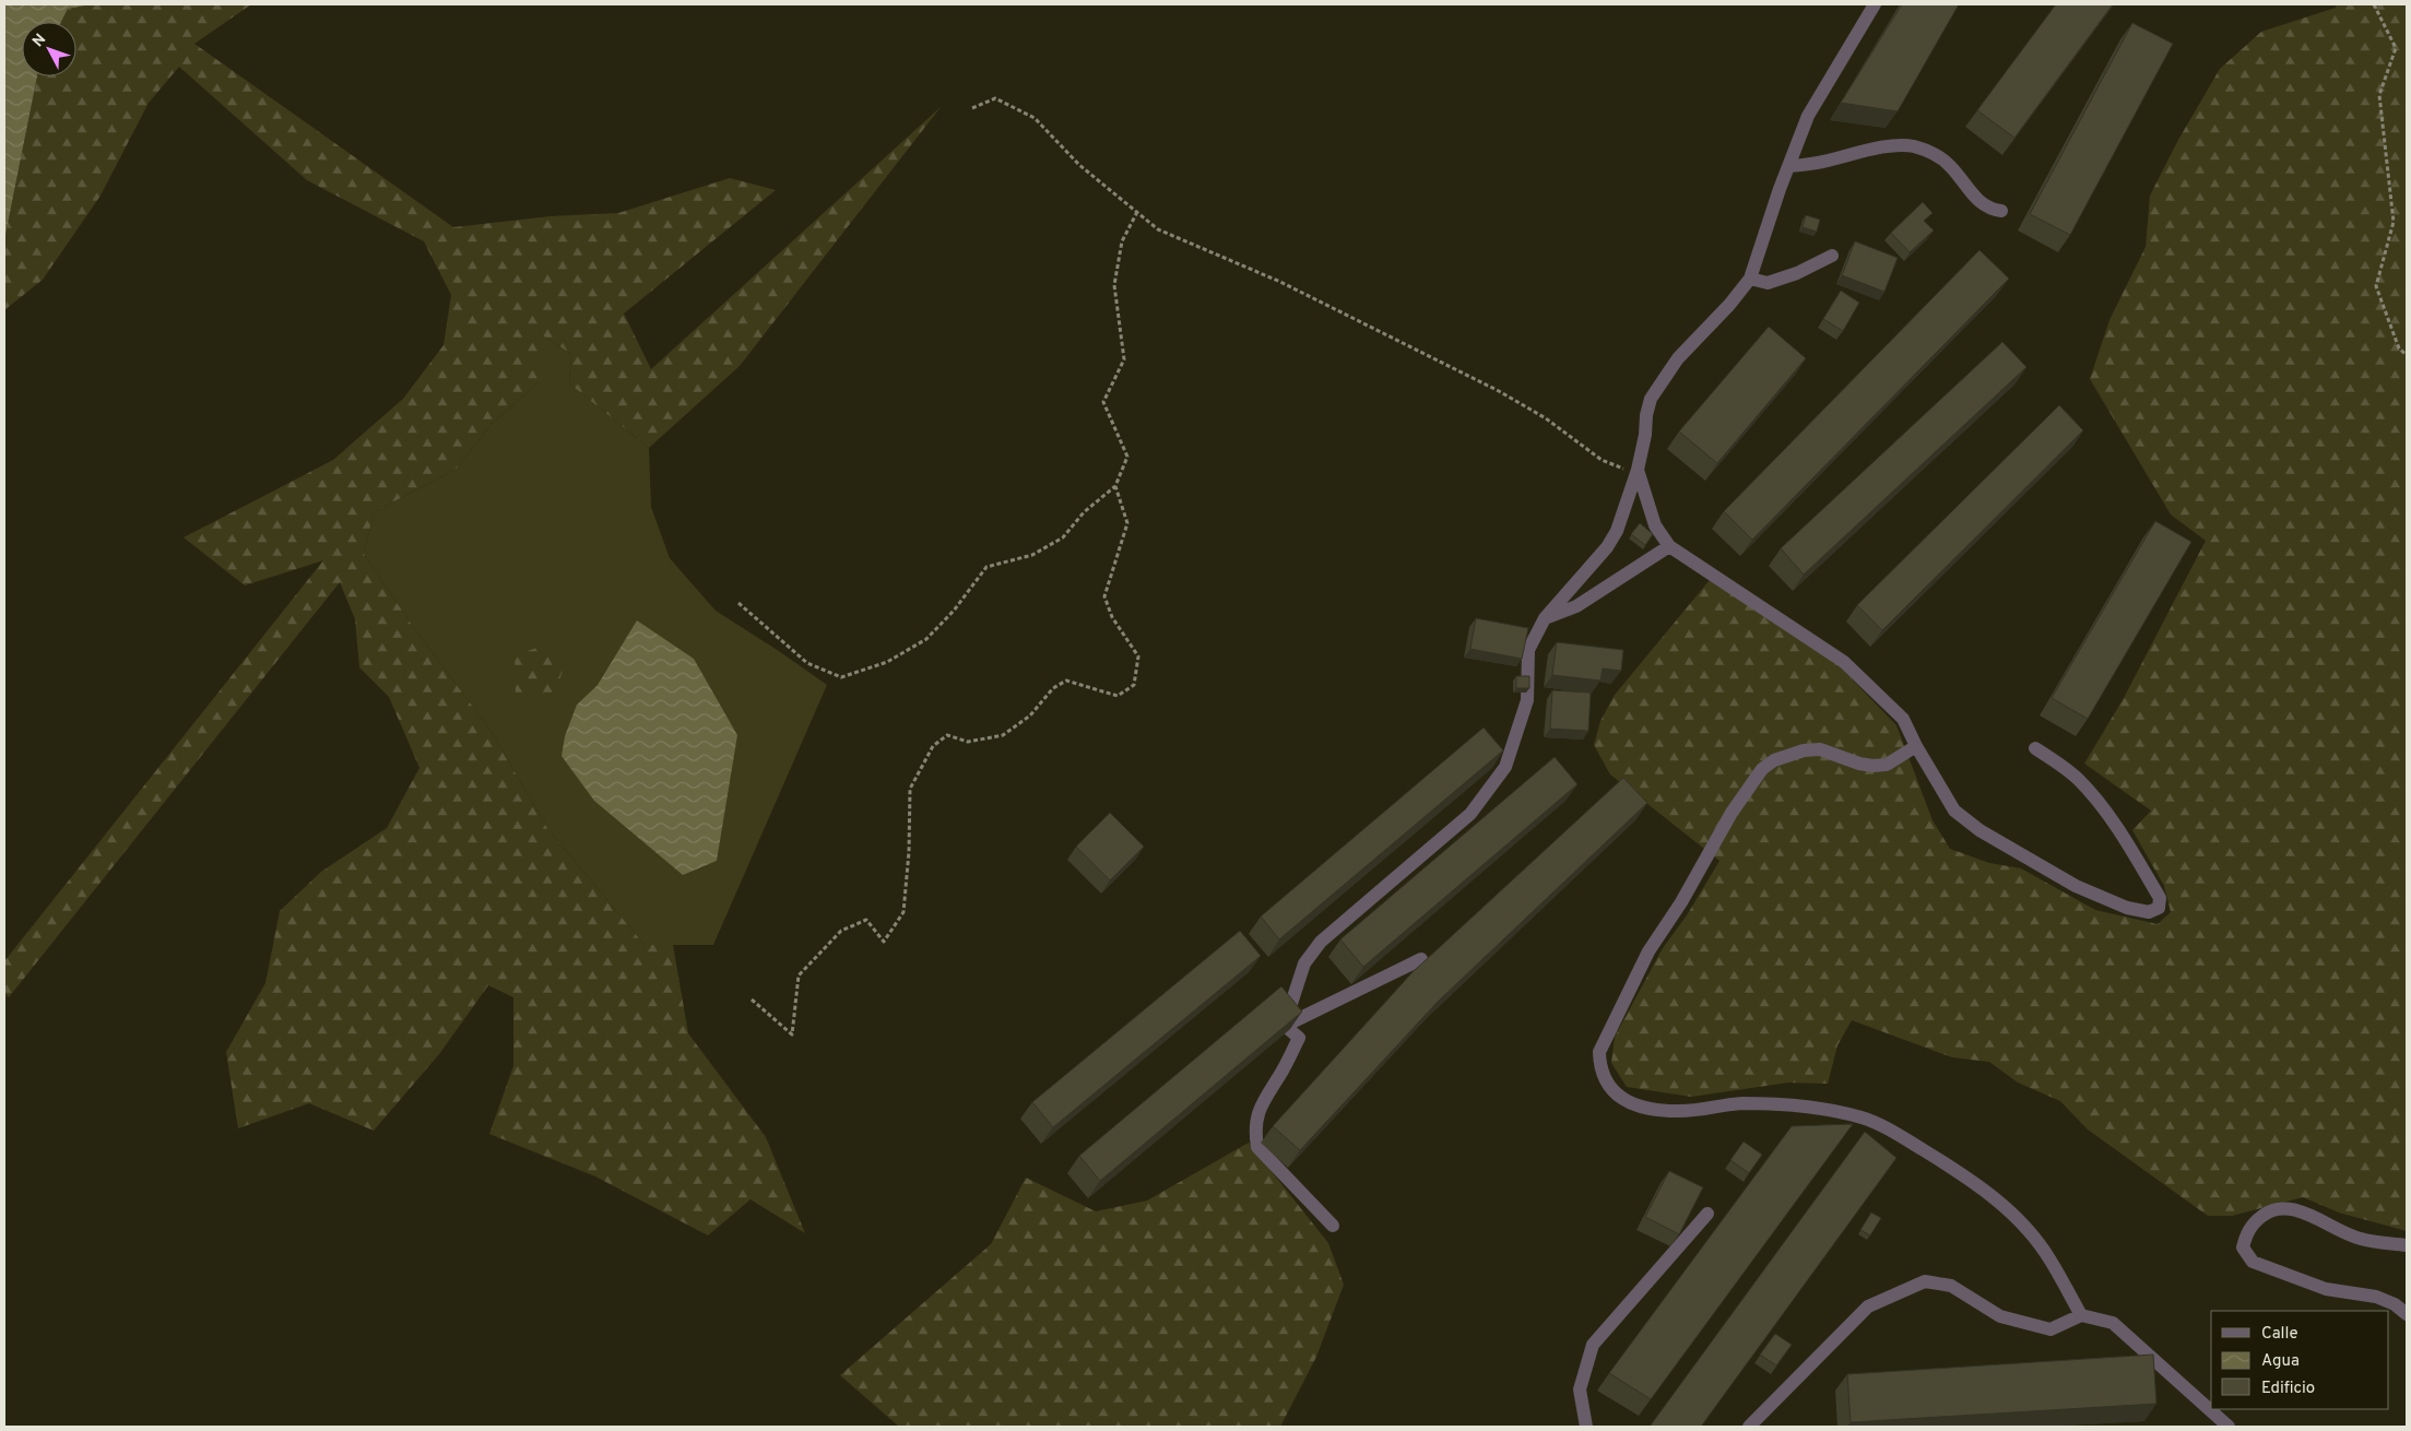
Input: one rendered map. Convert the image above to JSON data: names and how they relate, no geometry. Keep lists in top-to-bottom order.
{
  "legend": ["Calle", "Agua", "Edificio"],
  "north": "top left"
}
